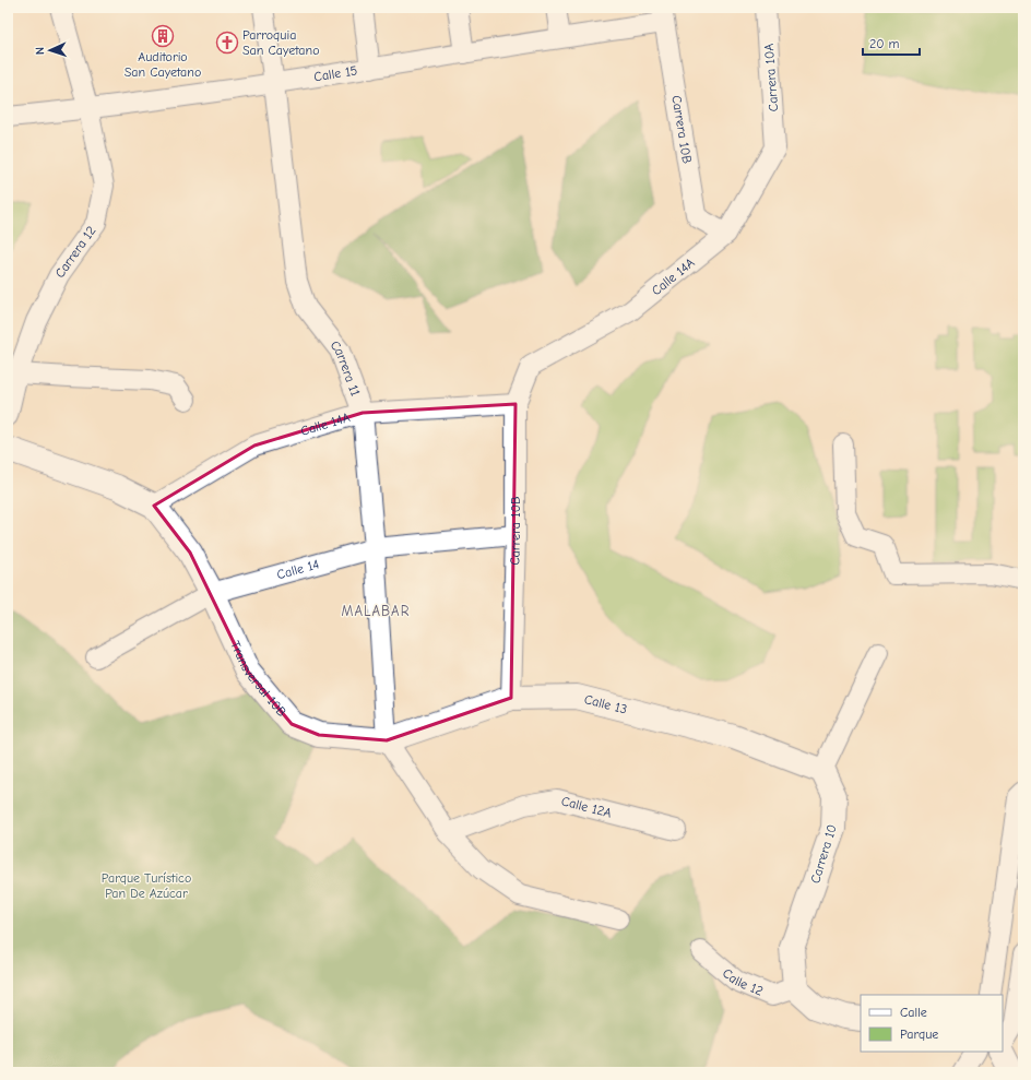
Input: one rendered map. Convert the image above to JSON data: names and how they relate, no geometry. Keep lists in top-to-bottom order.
{
  "streets": {
    "street": [
      "Calle 15",
      "Carrera 10A",
      "Carrera 10B",
      "Carrera 12",
      "Calle 14A",
      "Carrera 11",
      "Calle 14",
      "Transversal 10B",
      "Calle 13",
      "Calle 12A",
      "Carrera 10",
      "Calle 12"
    ]
  },
  "crossings": [
    ["Calle 15", "Carrera 10B"],
    ["Calle 15", "Carrera 12"],
    ["Calle 15", "Carrera 11"],
    ["Carrera 10A", "Calle 14A"],
    ["Carrera 10B", "Calle 14A"],
    ["Carrera 10B", "Calle 14"],
    ["Carrera 10B", "Calle 13"],
    ["Calle 14A", "Carrera 11"],
    ["Calle 14A", "Transversal 10B"],
    ["Carrera 11", "Calle 14"],
    ["Carrera 11", "Transversal 10B"],
    ["Carrera 11", "Calle 13"],
    ["Calle 14", "Transversal 10B"],
    ["Transversal 10B", "Calle 13"],
    ["Calle 13", "Carrera 10"],
    ["Carrera 10", "Calle 12"]
  ],
  "districts": ["MALABAR"],
  "parks": ["Parque Turístico Pan De Azúcar"],
  "places": {
    "building": ["Auditorio San Cayetano"],
    "church": ["Parroquia San Cayetano"]
  },
  "legend": ["Calle", "Parque"],
  "scale_bar": "20 m",
  "north": "left"
}
